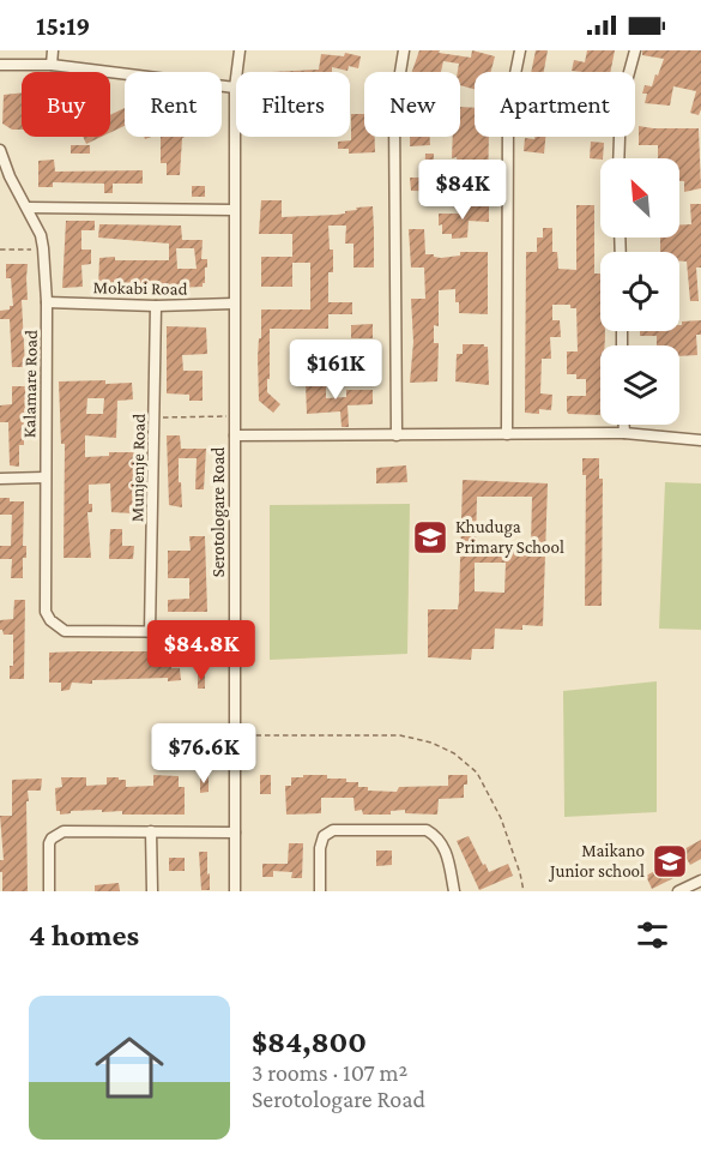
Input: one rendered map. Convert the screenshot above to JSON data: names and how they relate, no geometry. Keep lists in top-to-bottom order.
{
  "streets": {
    "street": [
      "Mokabi Road",
      "Kalamare Road",
      "Munjenje Road",
      "Serotologare Road"
    ]
  },
  "crossings": [
    ["Mokabi Road", "Kalamare Road"],
    ["Mokabi Road", "Munjenje Road"],
    ["Mokabi Road", "Serotologare Road"],
    ["Kalamare Road", "Munjenje Road"]
  ],
  "places": {
    "school or university": ["Khuduga Primary School", "Maikano Junior school"]
  },
  "north": "top left",
  "page": {
    "status": "15:19",
    "chip": [
      "Buy",
      "Rent",
      "Filters",
      "New",
      "Apartment"
    ],
    "price": [
      "$84K",
      "$161K",
      "$84.8K",
      "$76.6K"
    ],
    "heading": "4 homes",
    "list": [
      {
        "name": "$84,800",
        "note": "3 rooms · 107 m² · Serotologare Road"
      }
    ]
  }
}
